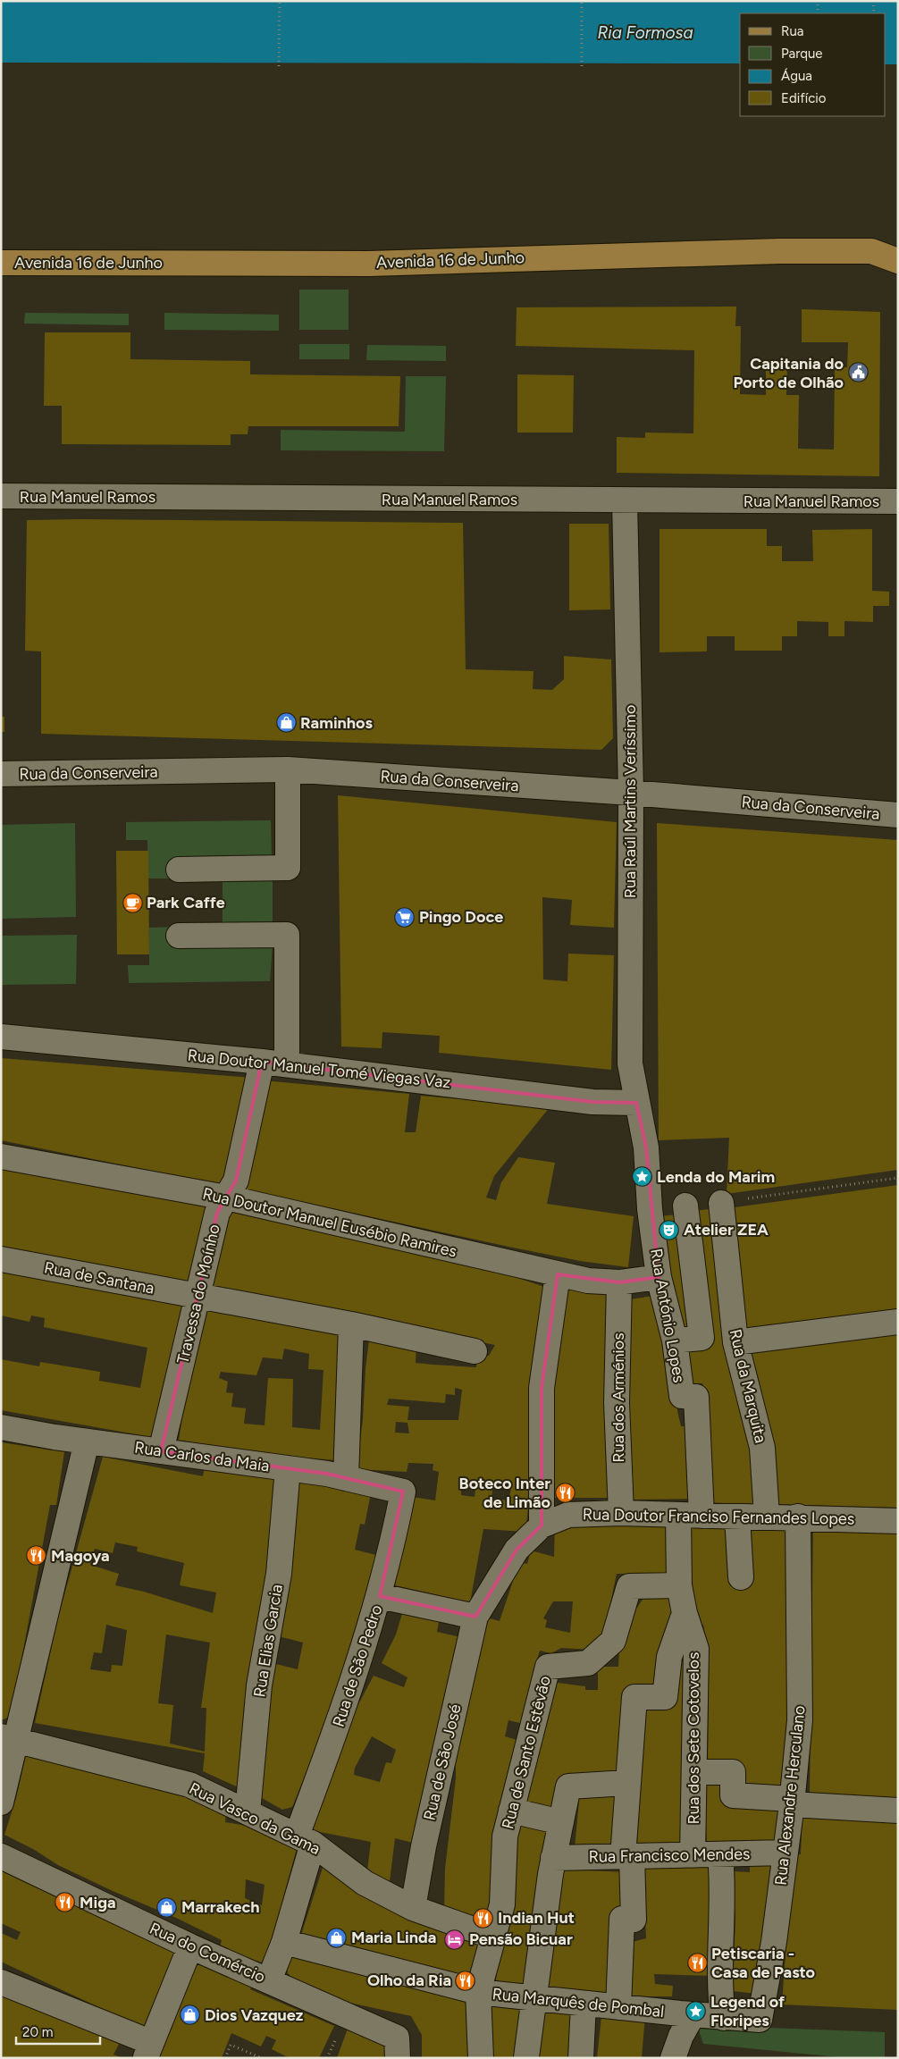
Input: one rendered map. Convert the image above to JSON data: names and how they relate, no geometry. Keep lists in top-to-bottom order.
{
  "streets": {
    "main road": ["Avenida 16 de Junho"],
    "street": [
      "Rua Manuel Ramos",
      "Rua da Conserveira",
      "Rua Raúl Martins Veríssimo",
      "Rua Doutor Manuel Tomé Viegas Vaz",
      "Rua Doutor Manuel Eusébio Ramires",
      "Rua de Santana",
      "Travessa do Moínho",
      "Rua António Lopes",
      "Rua da Marquita",
      "Rua dos Arménios",
      "Rua Carlos da Maia",
      "Rua Doutor Franciso Fernandes Lopes",
      "Rua Elias Garcia",
      "Rua de São Pedro",
      "Rua dos Sete Cotovelos",
      "Rua de Santo Estêvão",
      "Rua de São José",
      "Rua Alexandre Herculano",
      "Rua Vasco da Gama",
      "Rua Francisco Mendes",
      "Rua do Comércio",
      "Rua Marquês de Pombal"
    ]
  },
  "crossings": [
    ["Rua Manuel Ramos", "Rua Raúl Martins Veríssimo"],
    ["Rua da Conserveira", "Rua Raúl Martins Veríssimo"],
    ["Rua Raúl Martins Veríssimo", "Rua Doutor Manuel Tomé Viegas Vaz"],
    ["Rua Raúl Martins Veríssimo", "Rua António Lopes"],
    ["Rua Doutor Manuel Tomé Viegas Vaz", "Travessa do Moínho"],
    ["Rua Doutor Manuel Eusébio Ramires", "Travessa do Moínho"],
    ["Rua Doutor Manuel Eusébio Ramires", "Rua António Lopes"],
    ["Rua Doutor Manuel Eusébio Ramires", "Rua dos Arménios"],
    ["Rua de Santana", "Travessa do Moínho"],
    ["Travessa do Moínho", "Rua Carlos da Maia"],
    ["Rua António Lopes", "Rua Doutor Franciso Fernandes Lopes"],
    ["Rua da Marquita", "Rua Doutor Franciso Fernandes Lopes"],
    ["Rua dos Arménios", "Rua Doutor Franciso Fernandes Lopes"],
    ["Rua Carlos da Maia", "Rua Elias Garcia"],
    ["Rua Carlos da Maia", "Rua de São Pedro"],
    ["Rua Doutor Franciso Fernandes Lopes", "Rua dos Sete Cotovelos"],
    ["Rua Doutor Franciso Fernandes Lopes", "Rua de São José"],
    ["Rua Doutor Franciso Fernandes Lopes", "Rua Alexandre Herculano"],
    ["Rua Elias Garcia", "Rua Vasco da Gama"],
    ["Rua de São Pedro", "Rua Vasco da Gama"],
    ["Rua de São Pedro", "Rua do Comércio"],
    ["Rua de São Pedro", "Rua Marquês de Pombal"],
    ["Rua dos Sete Cotovelos", "Rua de Santo Estêvão"],
    ["Rua dos Sete Cotovelos", "Rua Francisco Mendes"],
    ["Rua de Santo Estêvão", "Rua Vasco da Gama"],
    ["Rua de Santo Estêvão", "Rua Marquês de Pombal"],
    ["Rua de São José", "Rua Vasco da Gama"],
    ["Rua Alexandre Herculano", "Rua Francisco Mendes"],
    ["Rua Alexandre Herculano", "Rua Marquês de Pombal"]
  ],
  "water": ["Ria Formosa"],
  "places": {
    "public building": ["Capitania do Porto de Olhão"],
    "shop": [
      "Raminhos",
      "Marrakech",
      "Maria Linda",
      "Dios Vazquez"
    ],
    "cafe": ["Park Caffe"],
    "supermarket": ["Pingo Doce"],
    "place": ["Lenda do Marim", "Legend of Floripes"],
    "theatre": ["Atelier ZEA"],
    "restaurant": [
      "Boteco Inter de Limão",
      "Magoya",
      "Miga",
      "Indian Hut",
      "Petiscaria - Casa de Pasto",
      "Olho da Ria"
    ],
    "hotel": ["Pensão Bicuar"]
  },
  "legend": [
    "Rua",
    "Parque",
    "Água",
    "Edifício"
  ],
  "scale_bar": "20 m"
}
